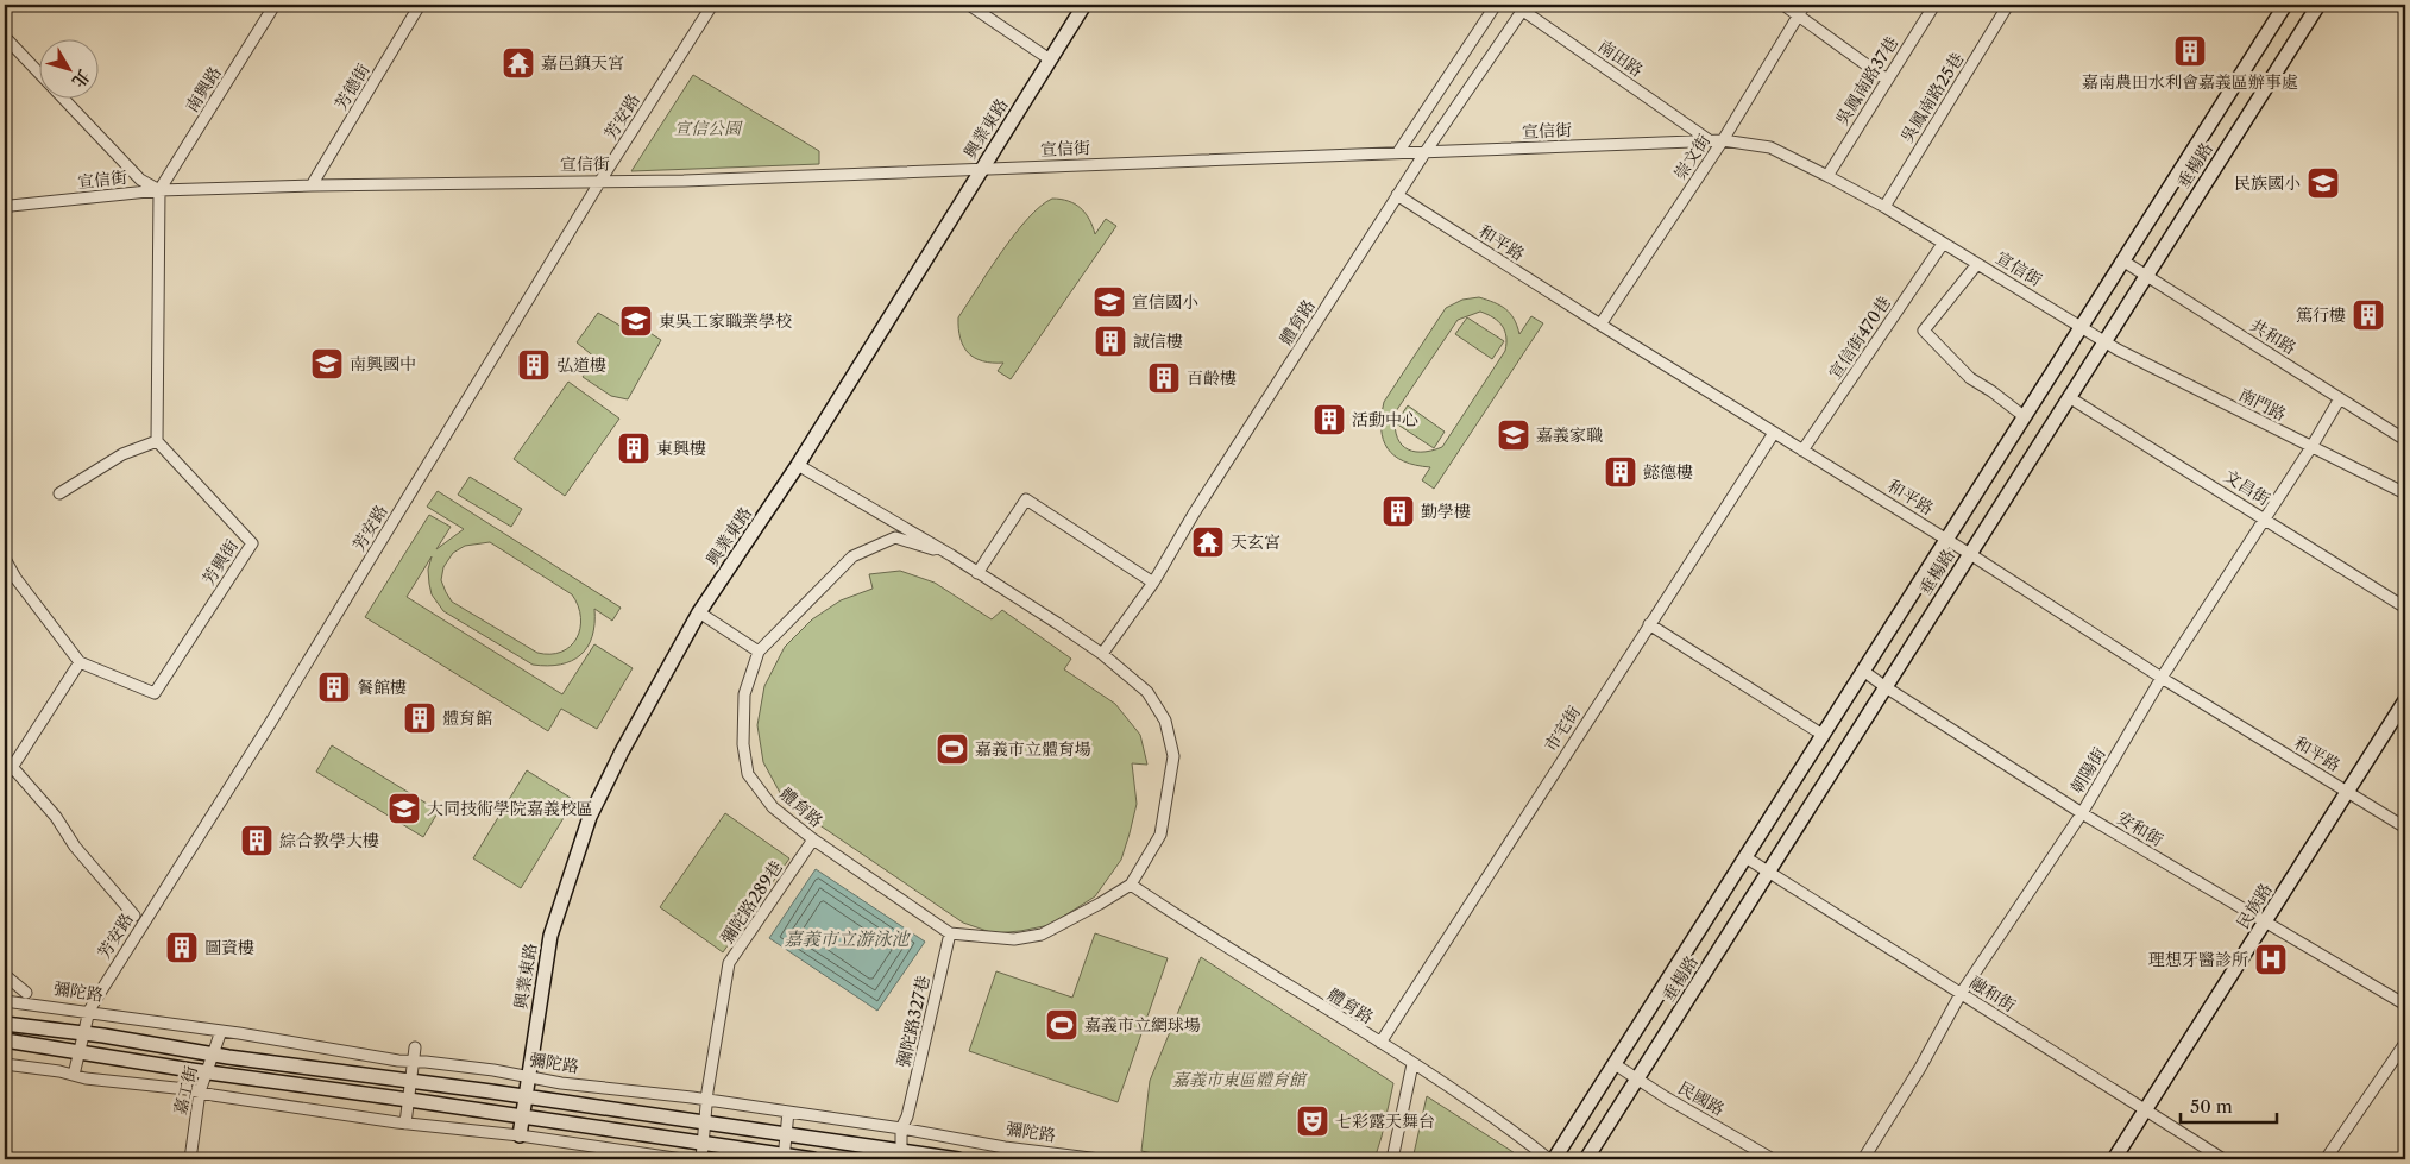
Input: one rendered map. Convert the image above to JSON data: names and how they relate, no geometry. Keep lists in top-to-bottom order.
{
  "streets": {
    "street": [
      "南田路",
      "吳鳳南路37巷",
      "芳德街",
      "南興路",
      "吳鳳南路25巷",
      "芳安路",
      "興業東路",
      "宣信街",
      "崇文街",
      "垂楊路",
      "和平路",
      "體育路",
      "共和路",
      "宣信街470巷",
      "南門路",
      "文昌街",
      "芳興街",
      "市宅街",
      "朝陽街",
      "安和街",
      "彌陀路289巷",
      "民族路",
      "彌陀路",
      "融和街",
      "彌陀路327巷",
      "嘉工街",
      "民國路"
    ]
  },
  "crossings": [
    ["南田路", "宣信街"],
    ["南田路", "體育路"],
    ["吳鳳南路37巷", "宣信街"],
    ["芳德街", "宣信街"],
    ["南興路", "宣信街"],
    ["吳鳳南路25巷", "宣信街"],
    ["芳安路", "宣信街"],
    ["芳安路", "彌陀路"],
    ["興業東路", "宣信街"],
    ["興業東路", "體育路"],
    ["興業東路", "彌陀路"],
    ["宣信街", "崇文街"],
    ["宣信街", "垂楊路"],
    ["宣信街", "體育路"],
    ["宣信街", "宣信街470巷"],
    ["宣信街", "南門路"],
    ["崇文街", "和平路"],
    ["垂楊路", "和平路"],
    ["垂楊路", "共和路"],
    ["垂楊路", "南門路"],
    ["垂楊路", "文昌街"],
    ["垂楊路", "安和街"],
    ["垂楊路", "融和街"],
    ["垂楊路", "民國路"],
    ["和平路", "體育路"],
    ["和平路", "宣信街470巷"],
    ["和平路", "市宅街"],
    ["和平路", "朝陽街"],
    ["和平路", "民族路"],
    ["體育路", "市宅街"],
    ["體育路", "彌陀路289巷"],
    ["體育路", "彌陀路327巷"],
    ["共和路", "朝陽街"],
    ["南門路", "朝陽街"],
    ["文昌街", "朝陽街"],
    ["朝陽街", "安和街"],
    ["朝陽街", "融和街"],
    ["安和街", "民族路"],
    ["彌陀路289巷", "彌陀路"],
    ["民族路", "融和街"],
    ["彌陀路", "彌陀路327巷"],
    ["彌陀路", "嘉工街"]
  ],
  "water": ["嘉義市立游泳池"],
  "parks": ["宣信公園", "嘉義市東區體育館"],
  "places": {
    "building": [
      "嘉南農田水利會嘉義區辦事處",
      "篤行樓",
      "誠信樓",
      "弘道樓",
      "百齡樓",
      "活動中心",
      "東興樓",
      "懿德樓",
      "勤學樓",
      "餐館樓",
      "體育館",
      "綜合教學大樓",
      "圖資樓"
    ],
    "temple": ["嘉邑鎮天宮", "天玄宮"],
    "school or university": [
      "民族國小",
      "宣信國小",
      "東吳工家職業學校",
      "南興國中",
      "嘉義家職",
      "大同技術學院嘉義校區"
    ],
    "sports": ["嘉義市立體育場", "嘉義市立網球場"],
    "hospital": ["理想牙醫診所"],
    "theatre": ["七彩露天舞台"]
  },
  "scale_bar": "50 m",
  "north": "bottom right"
}
